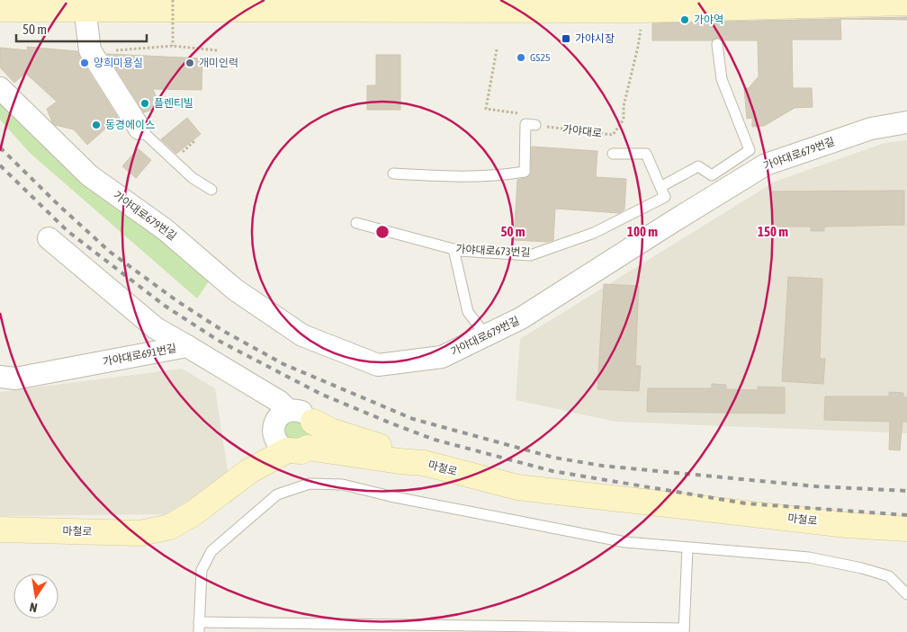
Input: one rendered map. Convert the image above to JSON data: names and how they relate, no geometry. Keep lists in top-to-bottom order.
{
  "streets": {
    "main road": ["마철로"],
    "street": ["가야대로679번길", "가야대로691번길"],
    "lane": ["가야대로673번길"],
    "path": ["가야대로"]
  },
  "crossings": [
    ["가야대로691번길", "마철로"]
  ],
  "places": {
    "other": [
      "가야역",
      "GS25",
      "양희미용실",
      "개미인력",
      "플렌티빌",
      "동경에이스"
    ],
    "transit": ["가야시장"]
  },
  "scale_bar": "50 m",
  "north": "bottom",
  "rings": ["50 m", "100 m", "150 m"]
}
